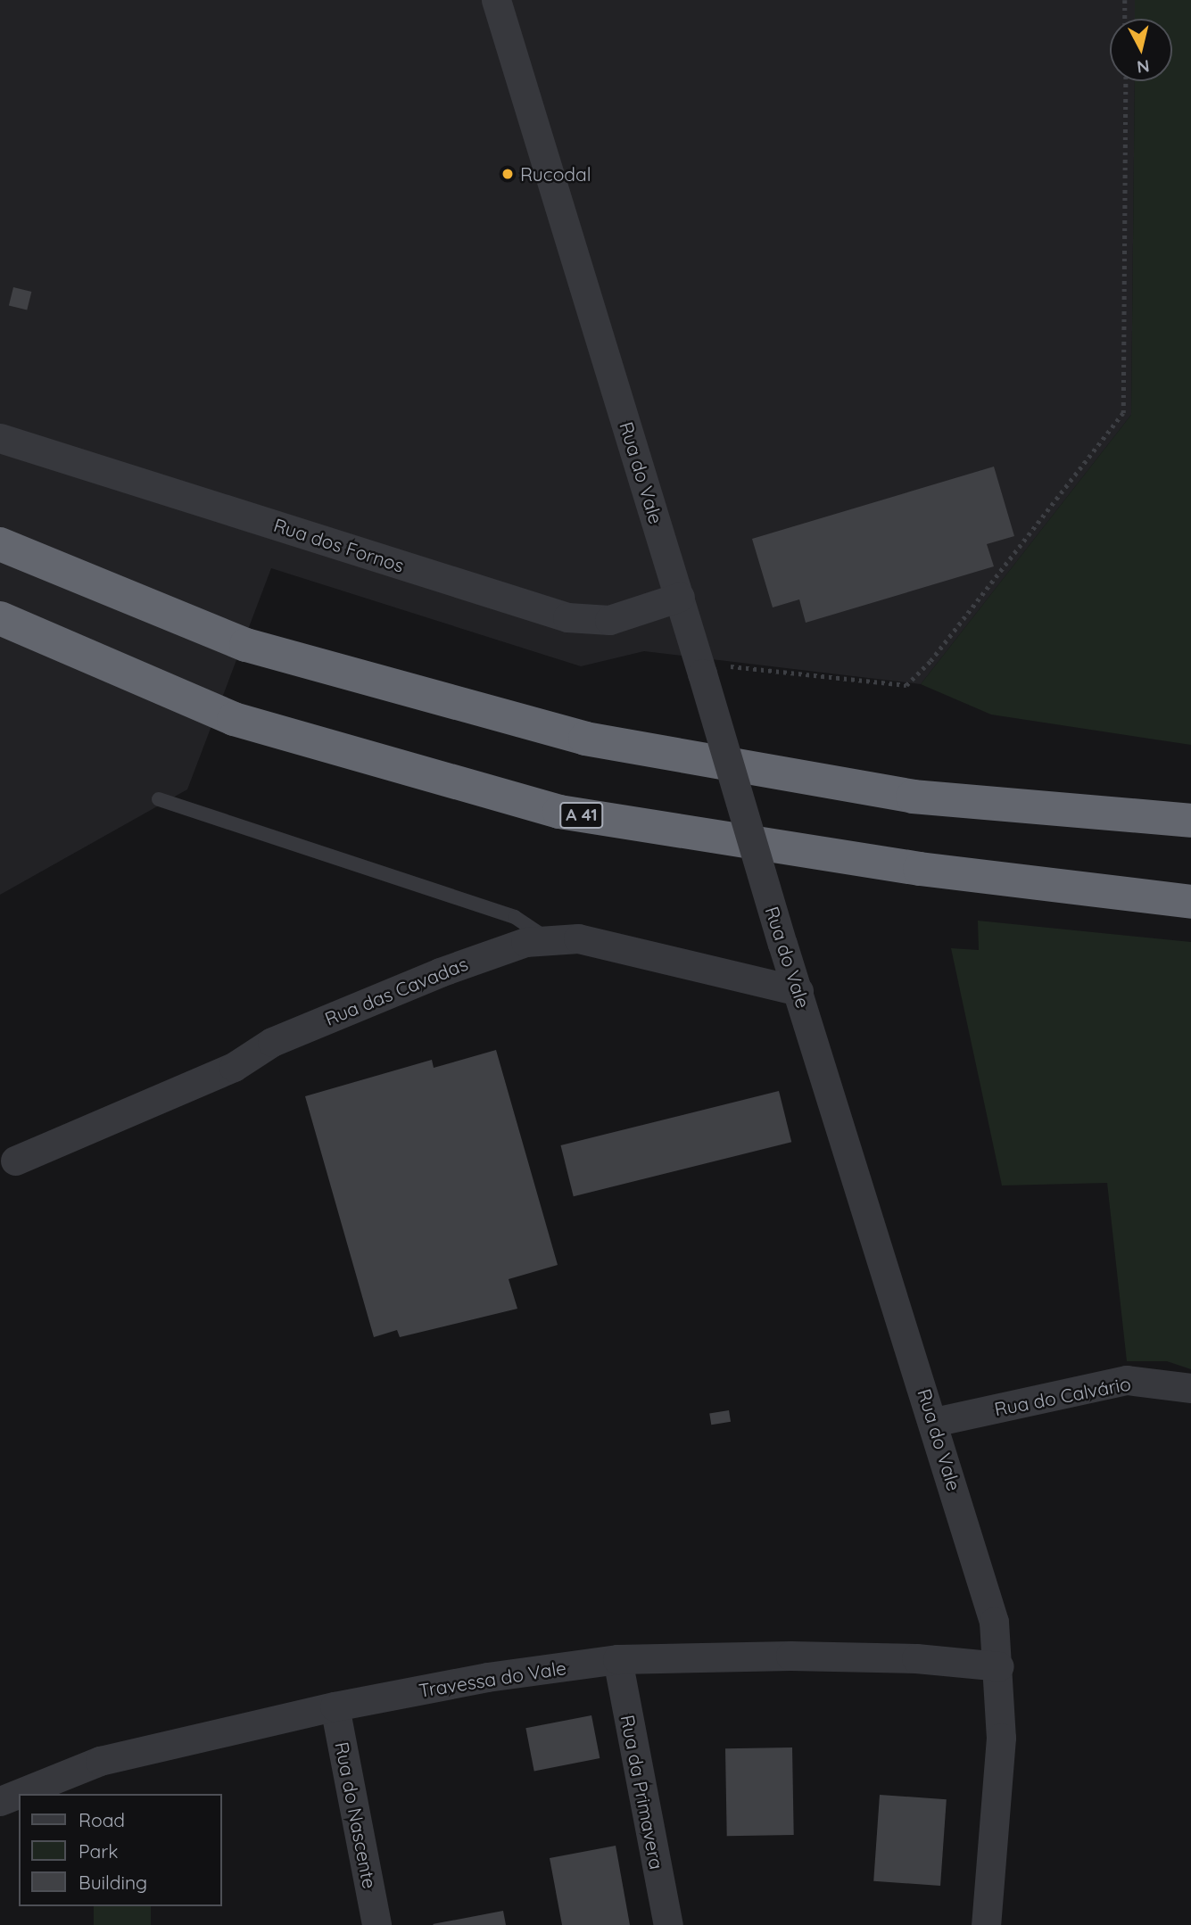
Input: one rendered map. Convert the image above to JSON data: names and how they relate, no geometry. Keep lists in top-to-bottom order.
{
  "streets": {
    "highway": ["A 41"],
    "street": [
      "Rua do Vale",
      "Rua dos Fornos",
      "Rua das Cavadas",
      "Rua do Calvário",
      "Travessa do Vale",
      "Rua da Primavera",
      "Rua do Nascente"
    ]
  },
  "crossings": [
    ["Rua do Vale", "Rua dos Fornos"],
    ["Rua do Vale", "Rua das Cavadas"],
    ["Rua do Vale", "Rua do Calvário"],
    ["Rua do Vale", "Travessa do Vale"],
    ["Travessa do Vale", "Rua da Primavera"],
    ["Travessa do Vale", "Rua do Nascente"]
  ],
  "places": ["Rucodal"],
  "legend": ["Road", "Park", "Building"],
  "north": "bottom"
}
